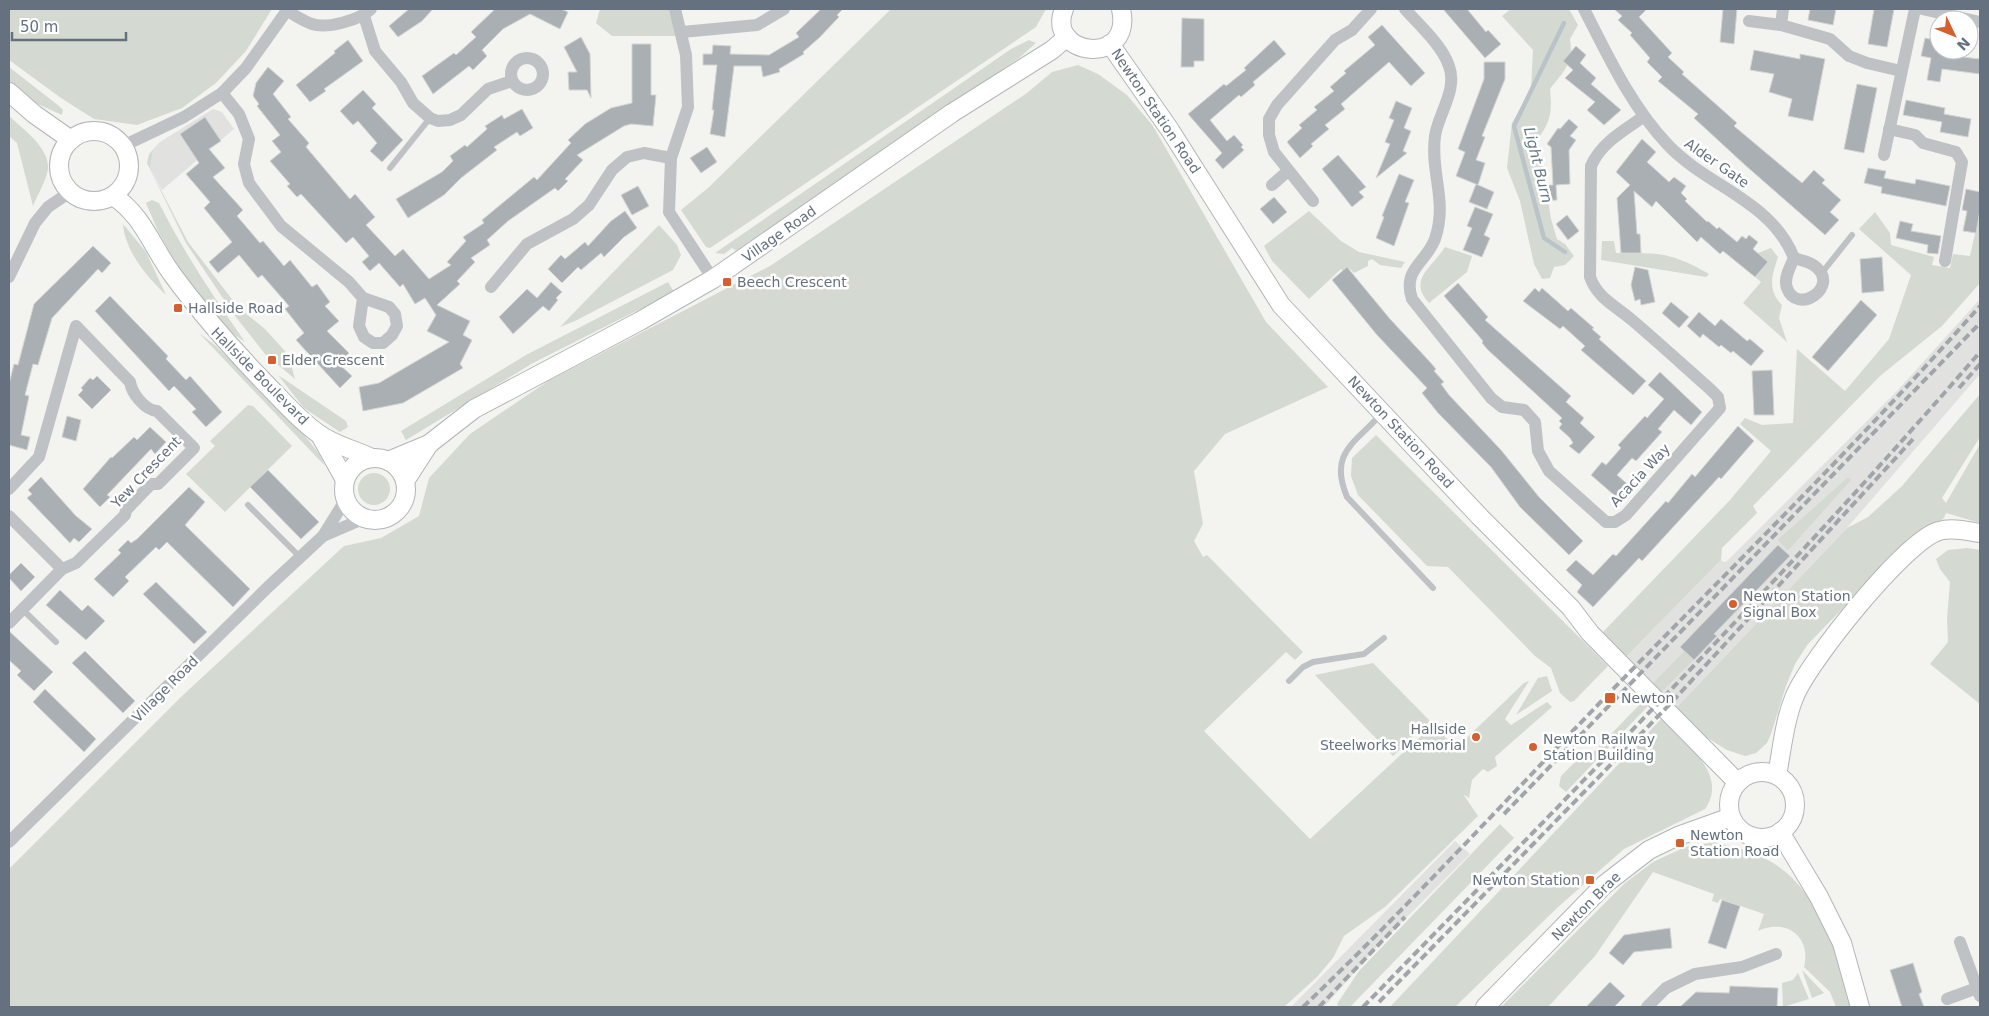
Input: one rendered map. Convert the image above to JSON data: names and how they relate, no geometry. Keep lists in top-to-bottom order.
{
  "streets": {
    "street": [
      "Newton Station Road",
      "Alder Gate",
      "Village Road",
      "Hallside Boulevard",
      "Yew Crescent",
      "Acacia Way",
      "Newton Brae"
    ]
  },
  "crossings": [
    ["Newton Station Road", "Newton Brae"],
    ["Alder Gate", "Acacia Way"],
    ["Village Road", "Hallside Boulevard"]
  ],
  "water": ["Light Burn"],
  "places": {
    "transit": [
      "Beech Crescent",
      "Hallside Road",
      "Elder Crescent",
      "Newton",
      "Newton Station Road",
      "Newton Station"
    ],
    "other": ["Newton Station Signal Box", "Hallside Steelworks Memorial", "Newton Railway Station Building"]
  },
  "scale_bar": "50 m",
  "north": "bottom right"
}
